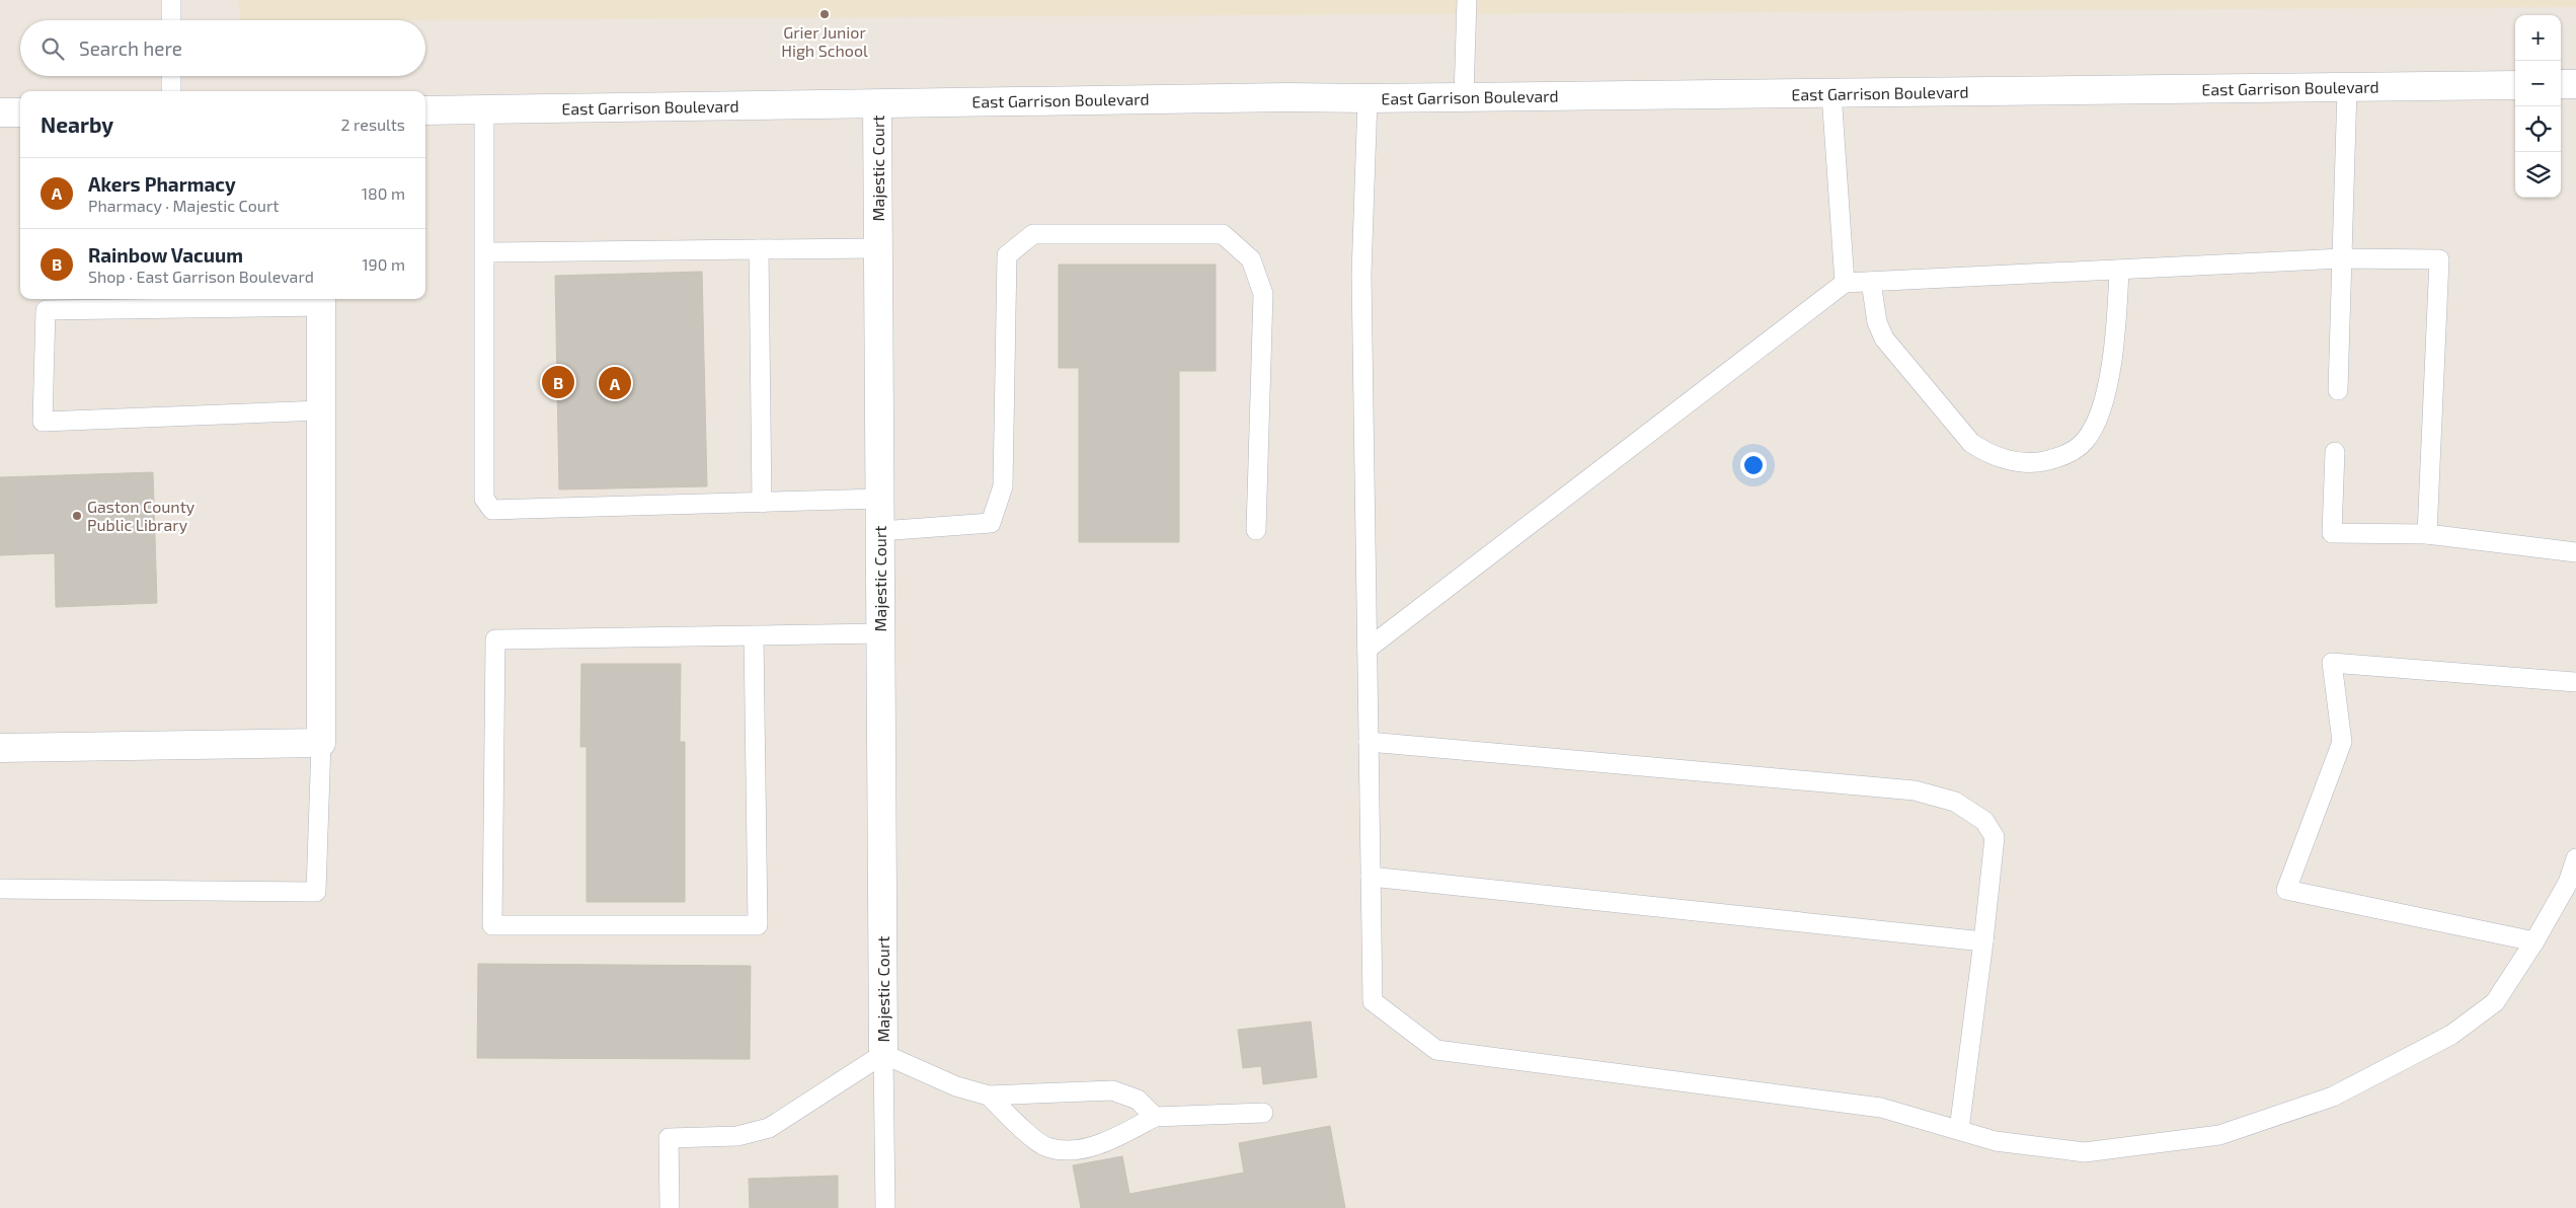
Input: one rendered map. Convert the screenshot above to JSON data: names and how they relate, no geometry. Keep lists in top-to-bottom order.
{
  "streets": {
    "main road": ["East Garrison Boulevard", "Majestic Court"]
  },
  "crossings": [
    ["East Garrison Boulevard", "Majestic Court"]
  ],
  "places": ["Grier Junior High School", "Gaston County Public Library"],
  "page": {
    "map_buttons": ["+", "−"],
    "search": "Search here",
    "heading": ["Nearby", "2 results"],
    "list": [
      {
        "mark": "A",
        "name": "Akers Pharmacy",
        "note": "Pharmacy · Majestic Court",
        "value": "180 m"
      },
      {
        "mark": "B",
        "name": "Rainbow Vacuum",
        "note": "Shop · East Garrison Boulevard",
        "value": "190 m"
      }
    ],
    "pins": ["B", "A"]
  }
}
